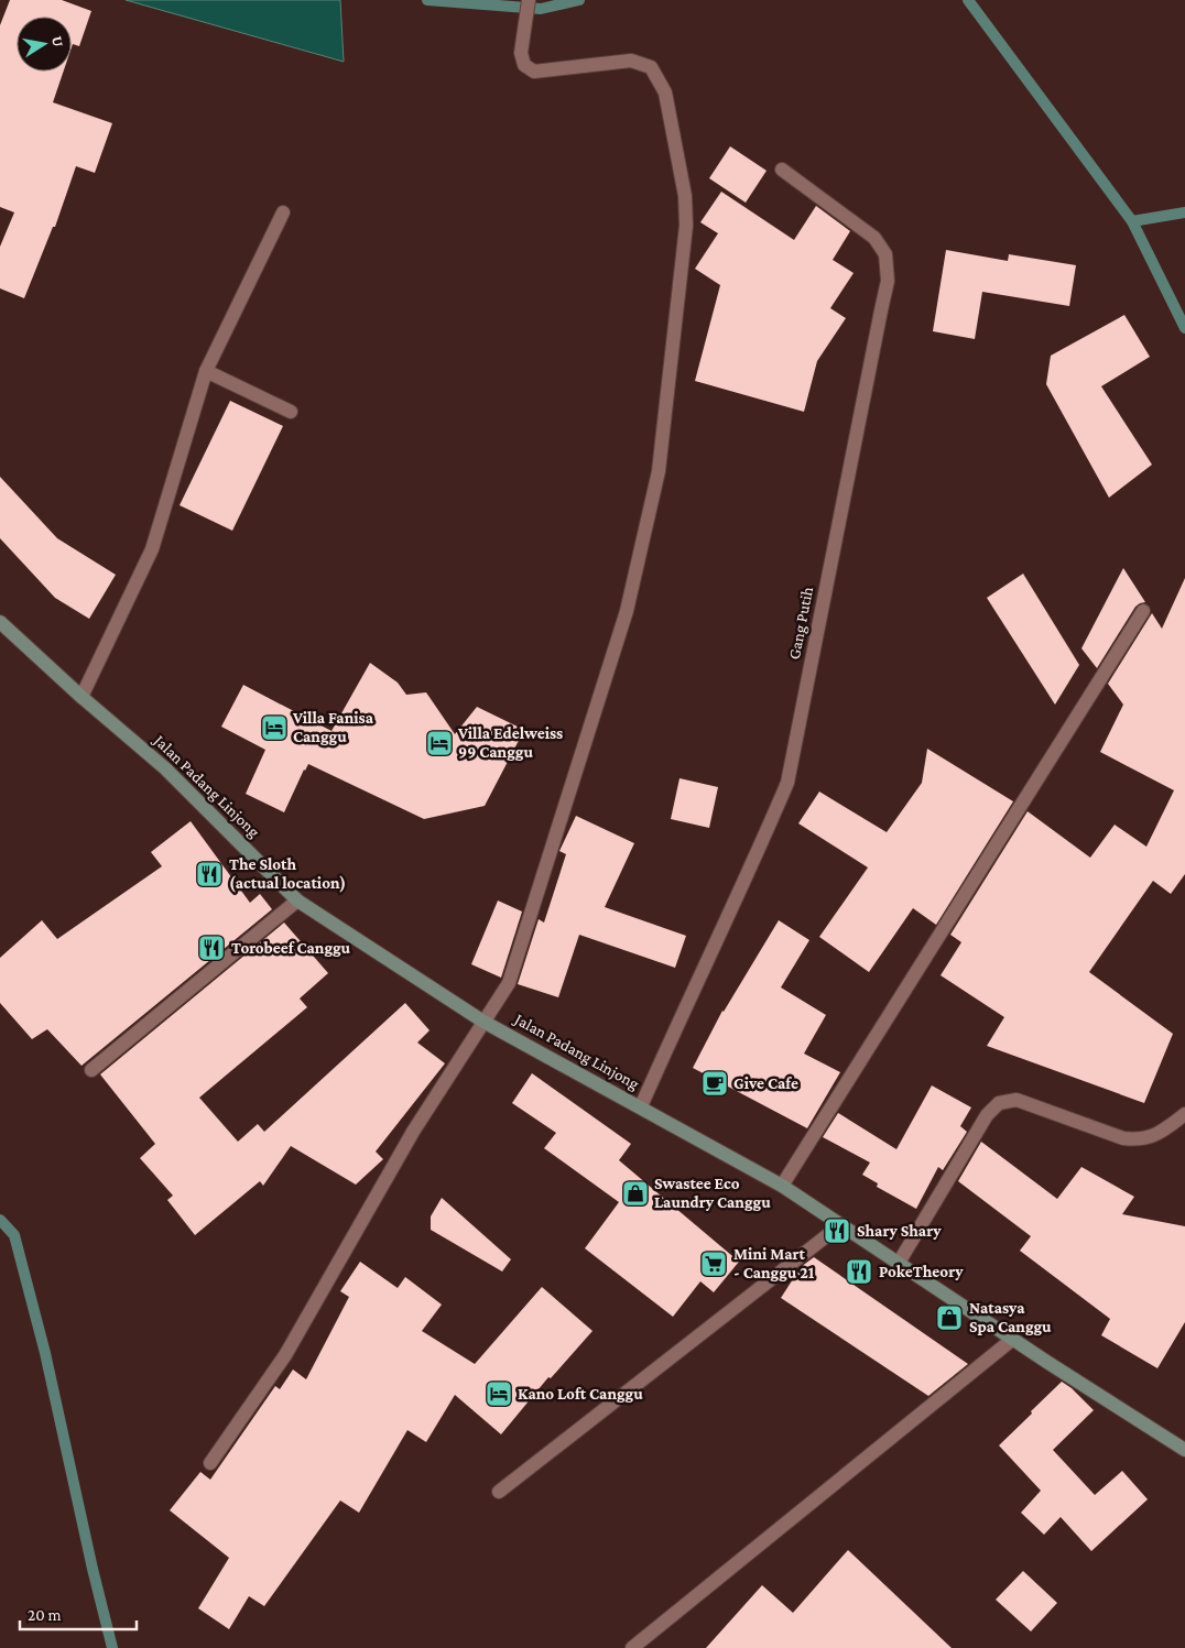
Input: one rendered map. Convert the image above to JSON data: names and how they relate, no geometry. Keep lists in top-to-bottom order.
{
  "streets": {
    "street": ["Gang Putih", "Jalan Padang Linjong"]
  },
  "crossings": [
    ["Gang Putih", "Jalan Padang Linjong"]
  ],
  "places": {
    "hotel": ["Villa Fanisa Canggu", "Villa Edelweiss 99 Canggu", "Kano Loft Canggu"],
    "restaurant": [
      "The Sloth (actual location)",
      "Torobeef Canggu",
      "Shary Shary",
      "PokeTheory"
    ],
    "cafe": ["Give Cafe"],
    "shop": ["Swastee Eco Laundry Canggu", "Natasya Spa Canggu"],
    "supermarket": ["Mini Mart - Canggu 21"]
  },
  "scale_bar": "20 m",
  "north": "right"
}
